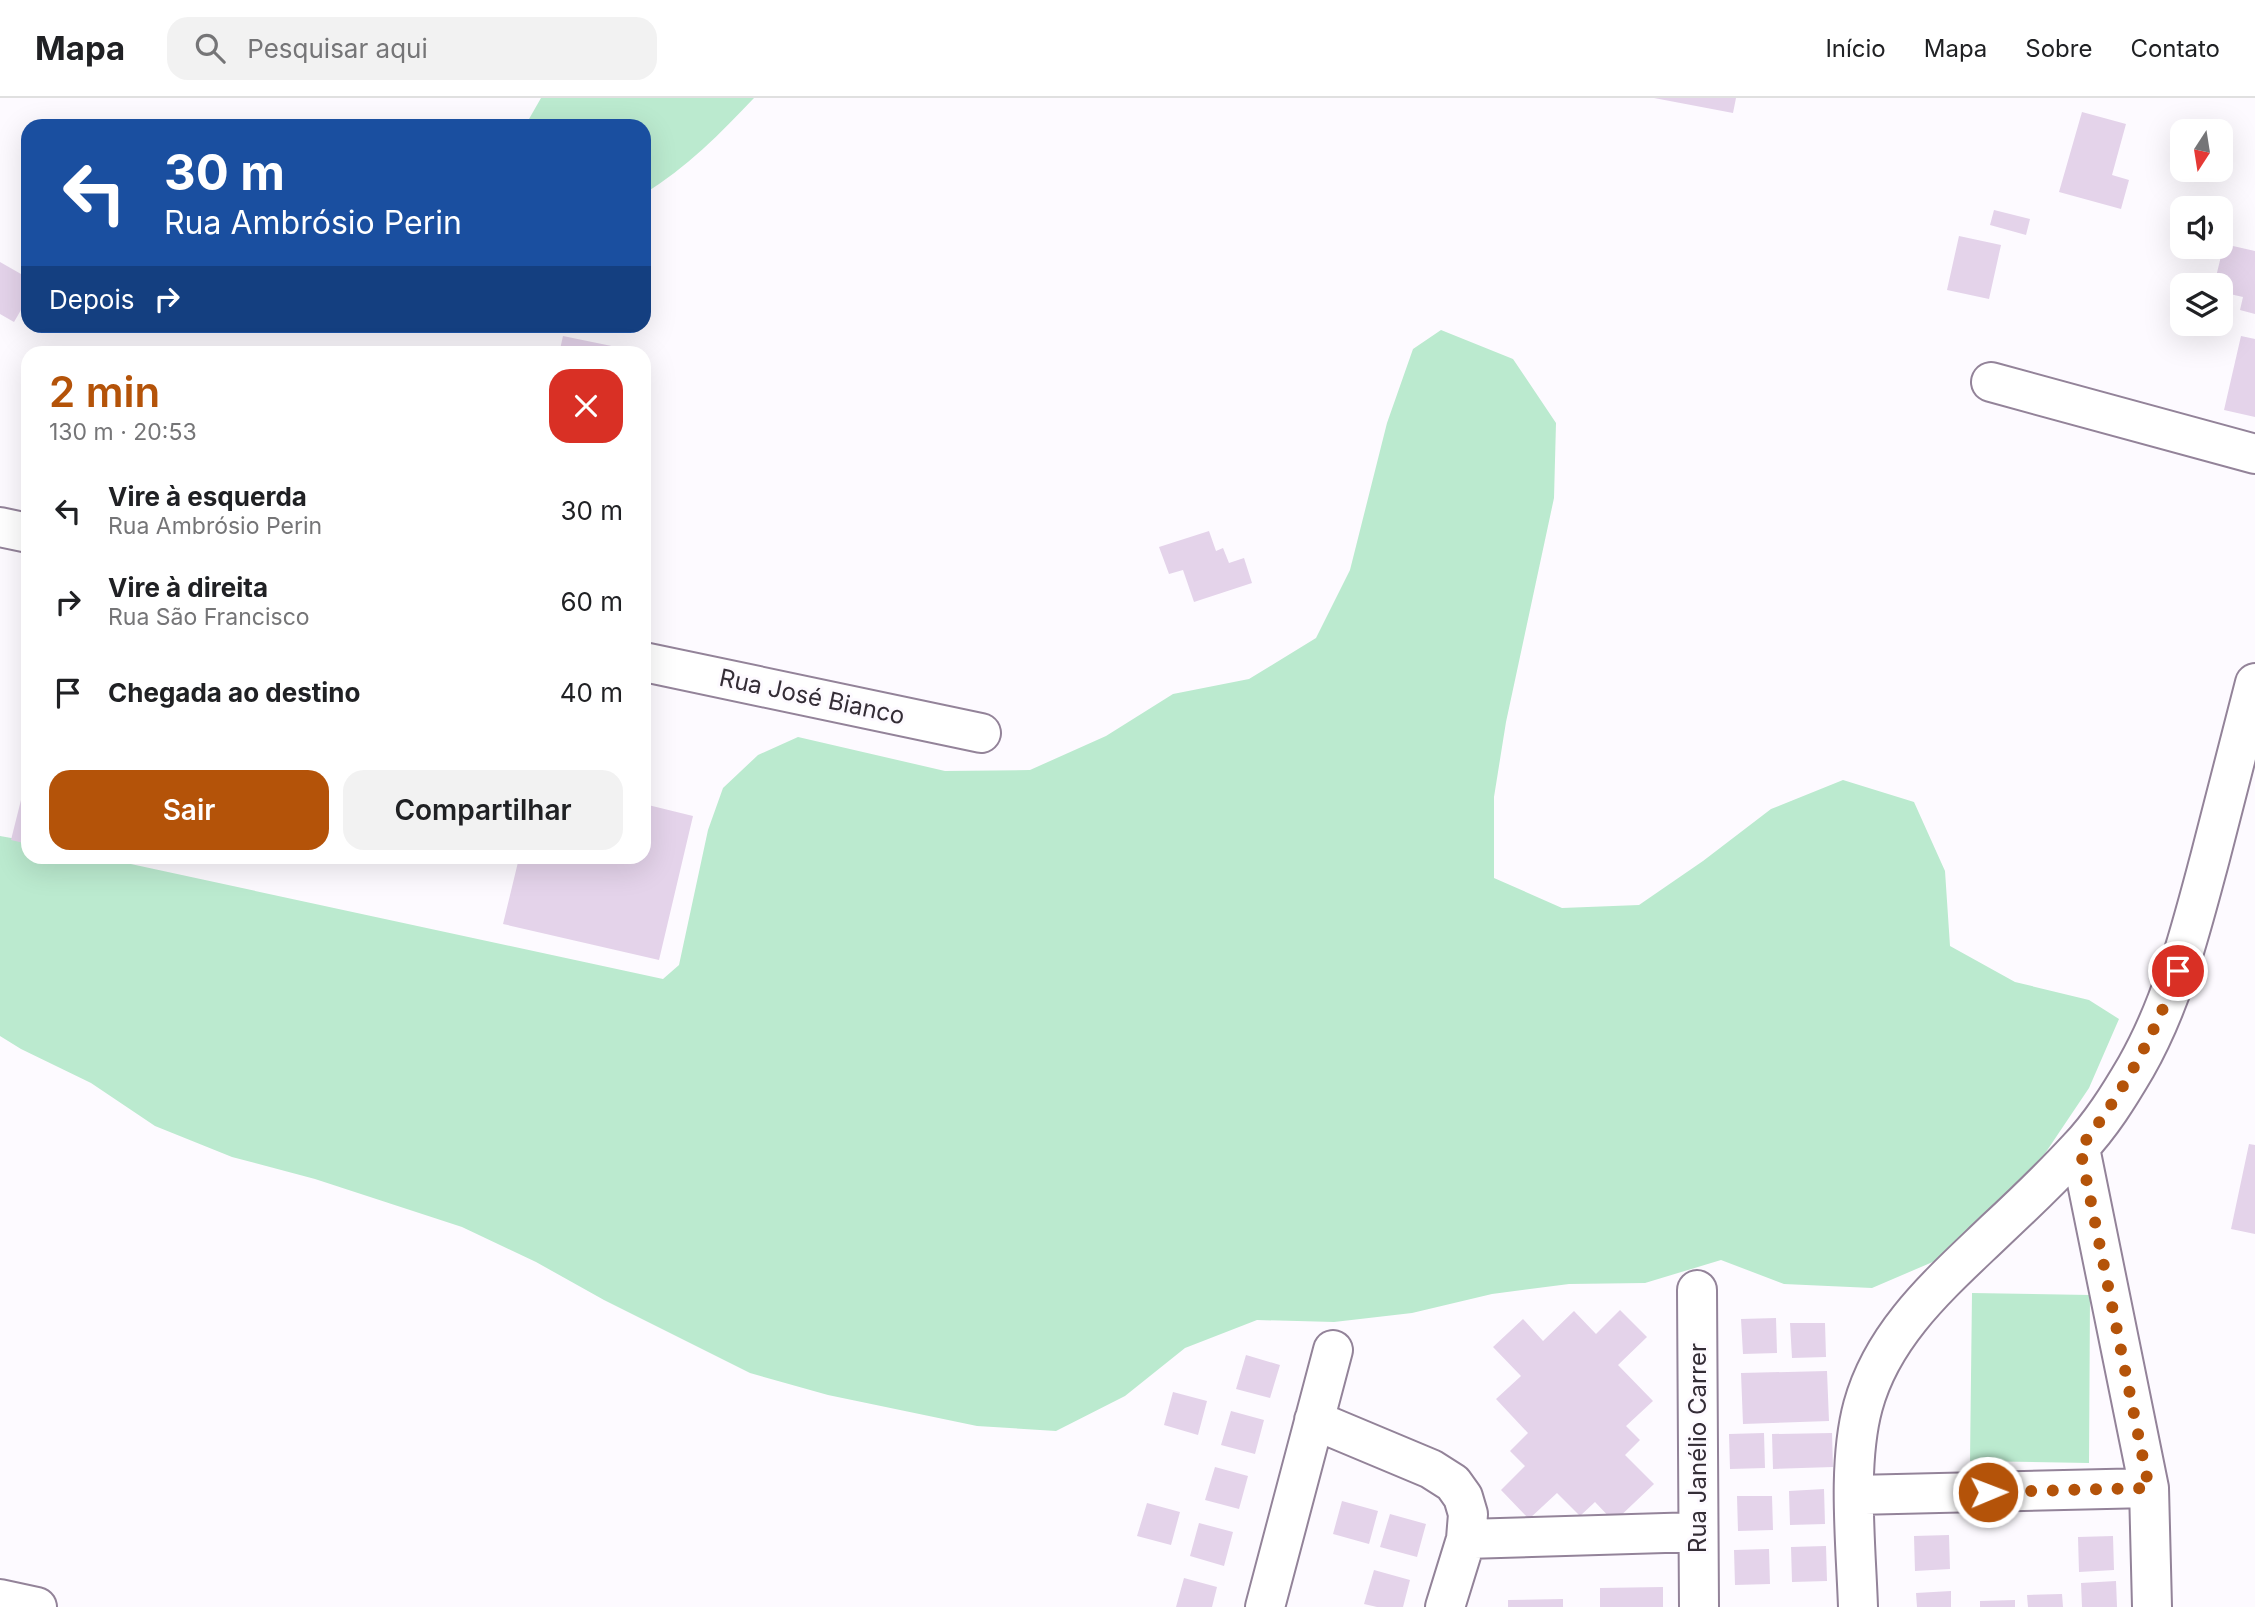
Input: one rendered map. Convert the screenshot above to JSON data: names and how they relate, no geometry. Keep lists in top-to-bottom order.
{
  "streets": {
    "street": ["Rua José Bianco", "Rua Janélio Carrer"]
  },
  "north": "bottom",
  "page": {
    "header": "Mapa",
    "search": "Pesquisar aqui",
    "nav": [
      "Início",
      "Mapa",
      "Sobre",
      "Contato"
    ],
    "turn": ["30 m", "Rua Ambrósio Perin"],
    "then": "Depois",
    "heading": ["2 min", "130 m · 20:53"],
    "list": [
      {
        "name": "Vire à esquerda",
        "note": "Rua Ambrósio Perin",
        "value": "30 m"
      },
      {
        "name": "Vire à direita",
        "note": "Rua São Francisco",
        "value": "60 m"
      },
      {
        "name": "Chegada ao destino",
        "value": "40 m"
      }
    ],
    "buttons": ["Sair", "Compartilhar"]
  }
}
